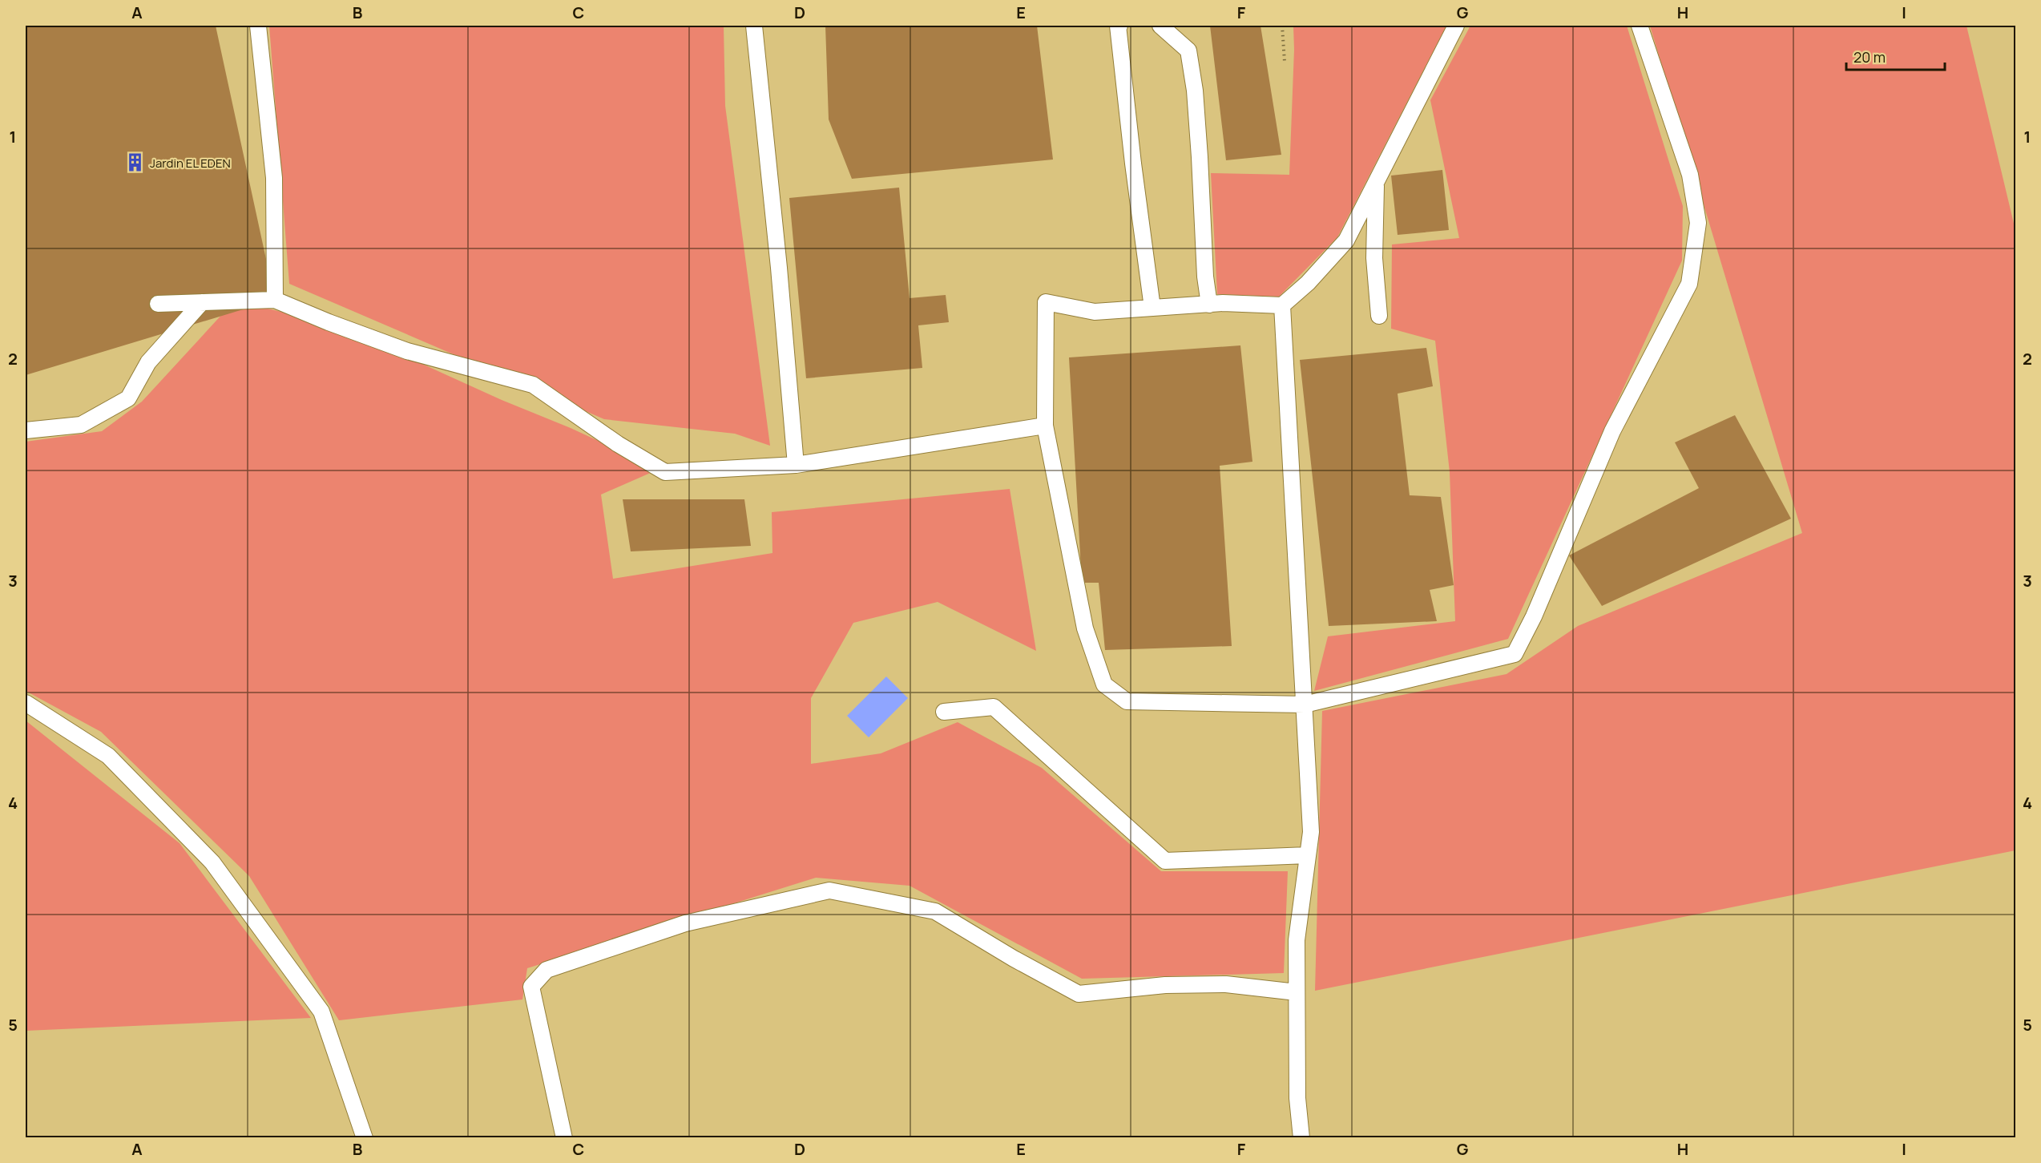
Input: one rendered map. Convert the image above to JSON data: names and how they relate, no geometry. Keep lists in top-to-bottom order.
{
  "places": {
    "building": ["Jardin EL EDEN"]
  },
  "scale_bar": "20 m",
  "grid": {
    "columns": [
      "A",
      "B",
      "C",
      "D",
      "E",
      "F",
      "G",
      "H",
      "I"
    ],
    "rows": [
      "1",
      "2",
      "3",
      "4",
      "5"
    ]
  }
}
